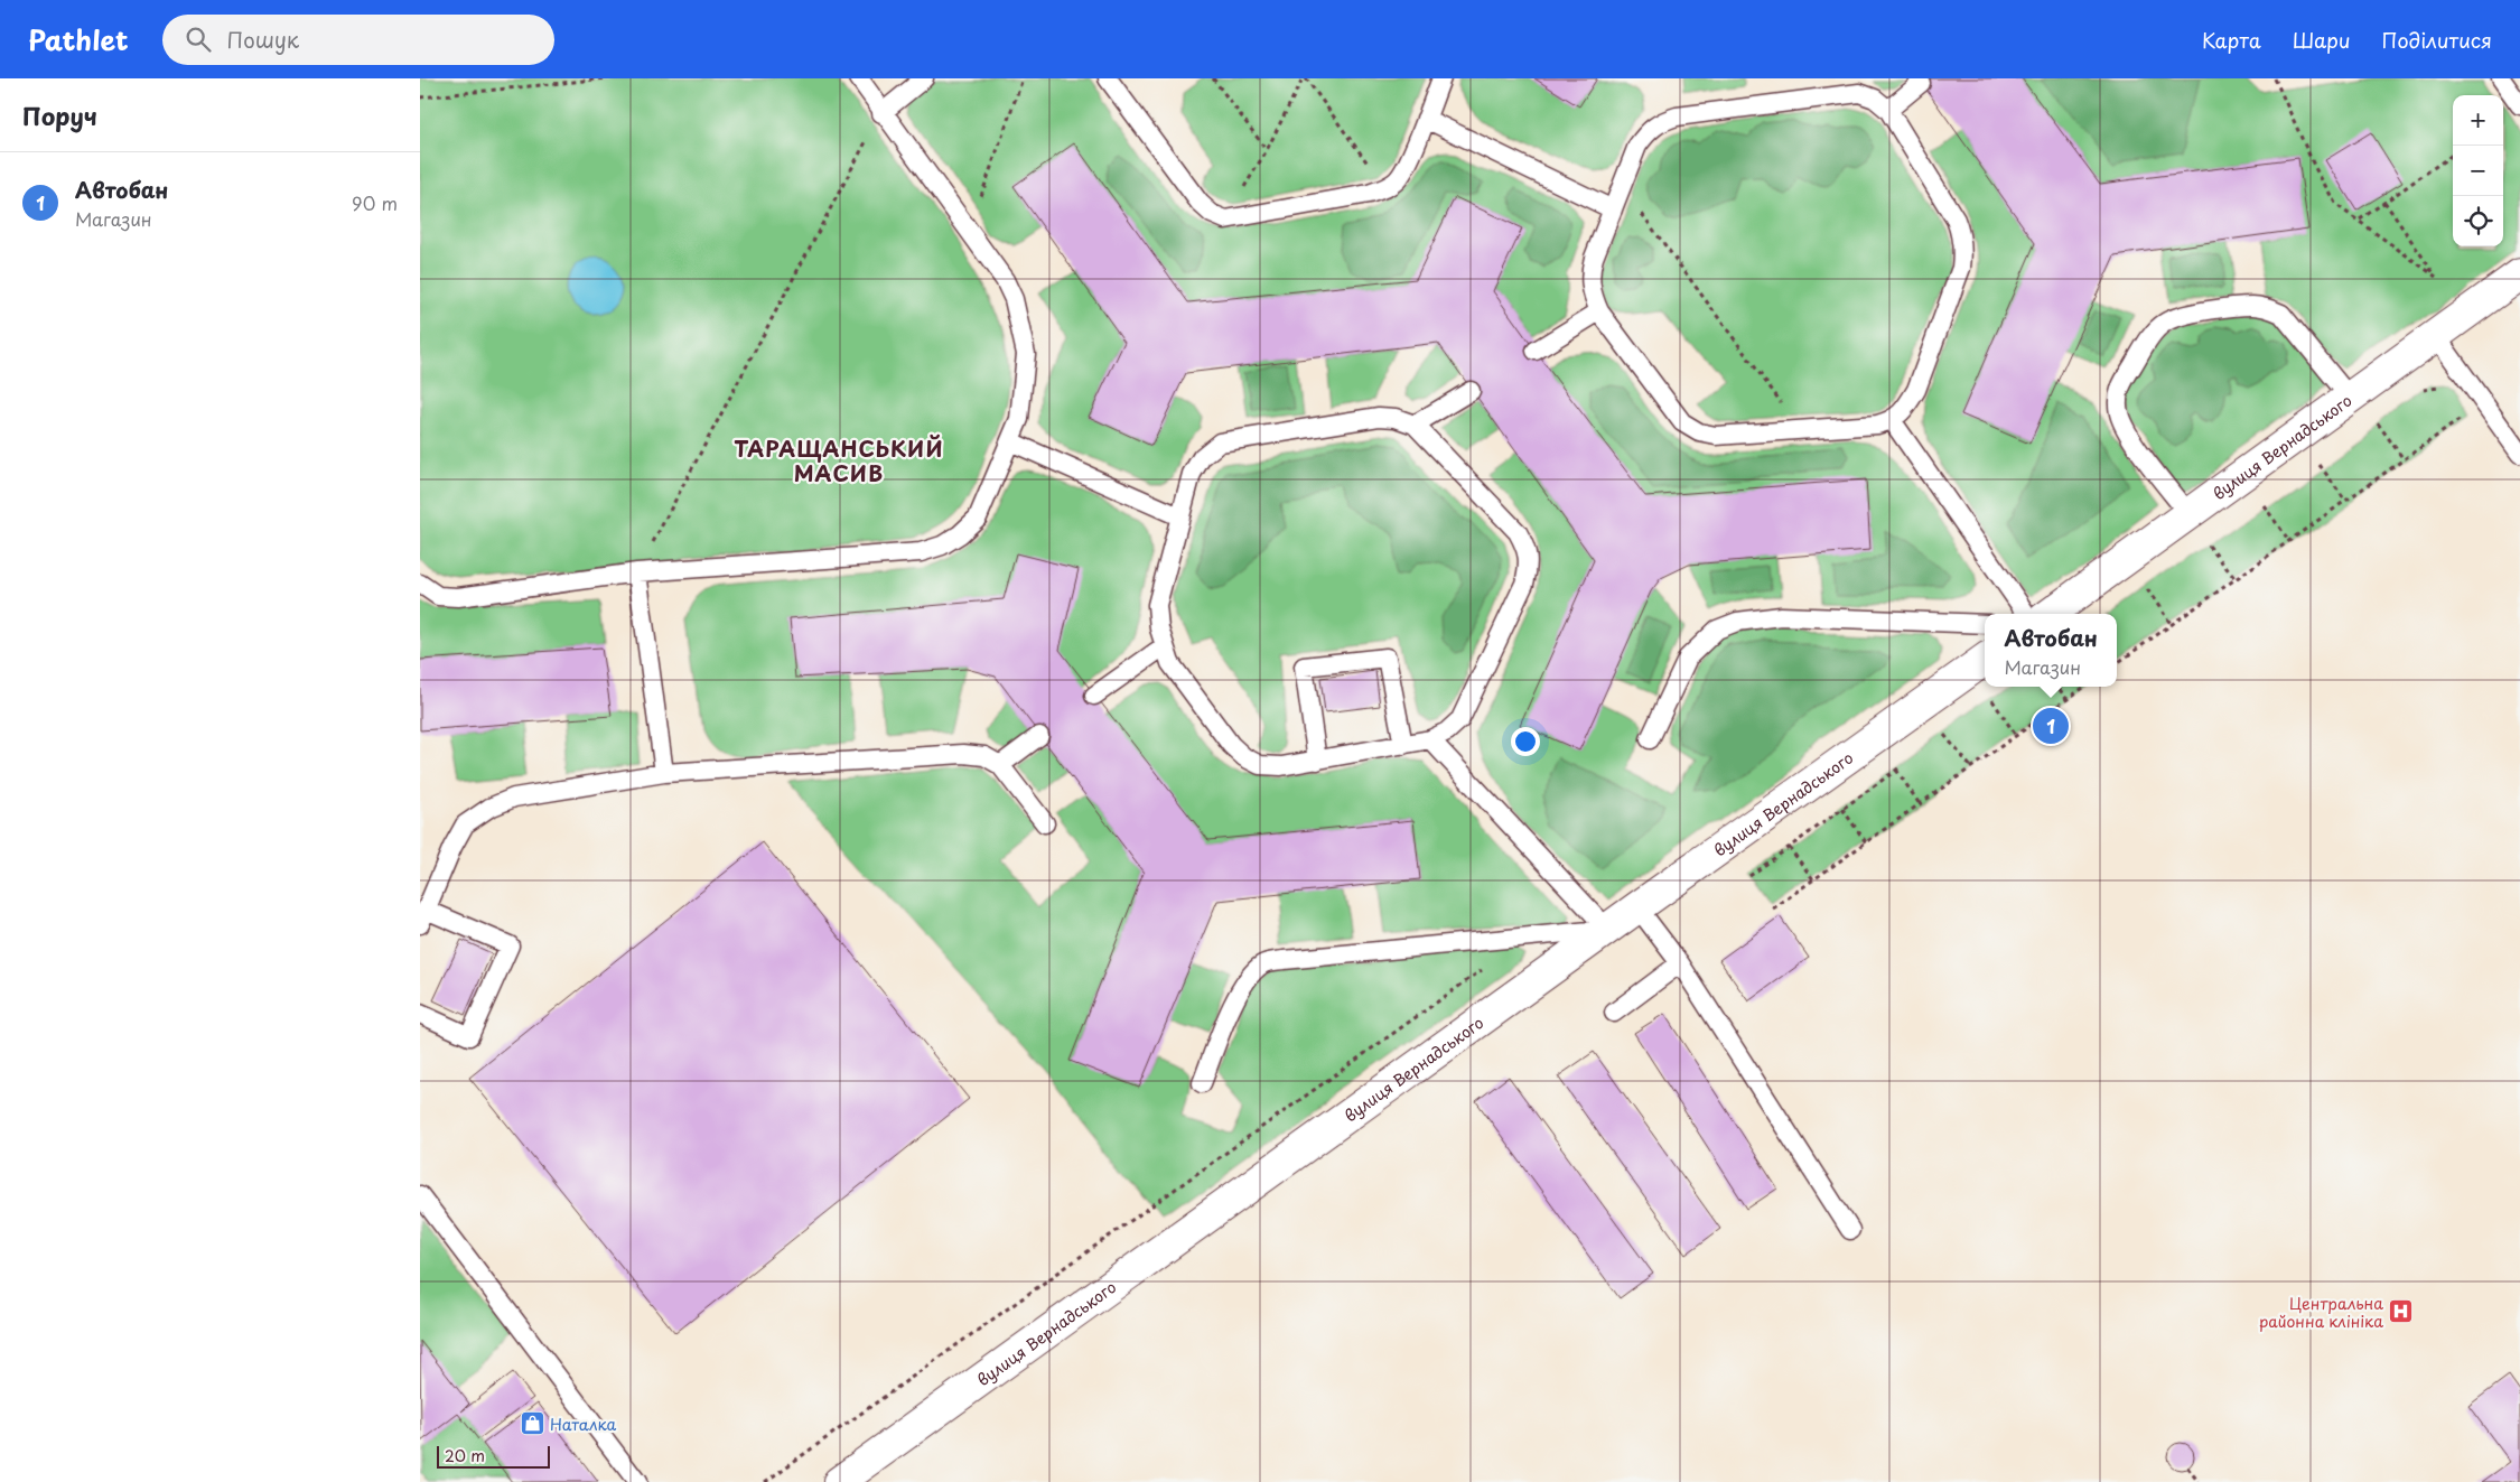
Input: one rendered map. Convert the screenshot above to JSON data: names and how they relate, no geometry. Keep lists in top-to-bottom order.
{
  "streets": {
    "street": ["вулиця Вернадського"]
  },
  "districts": ["ТАРАЩАНСЬКИЙ МАСИВ"],
  "places": {
    "hospital": ["Центральна районна клініка"],
    "shop": ["Наталка"]
  },
  "scale_bar": "20 m",
  "page": {
    "header": "Pathlet",
    "search": "Пошук",
    "nav": ["Карта", "Шари", "Поділитися"],
    "heading": "Поруч",
    "map_buttons": ["+", "−"],
    "list": [
      {
        "mark": "1",
        "name": "Автобан",
        "note": "Магазин",
        "value": "90 m"
      }
    ],
    "popup": ["Автобан", "Магазин"],
    "pins": "1",
    "scale": "20 m"
  }
}
